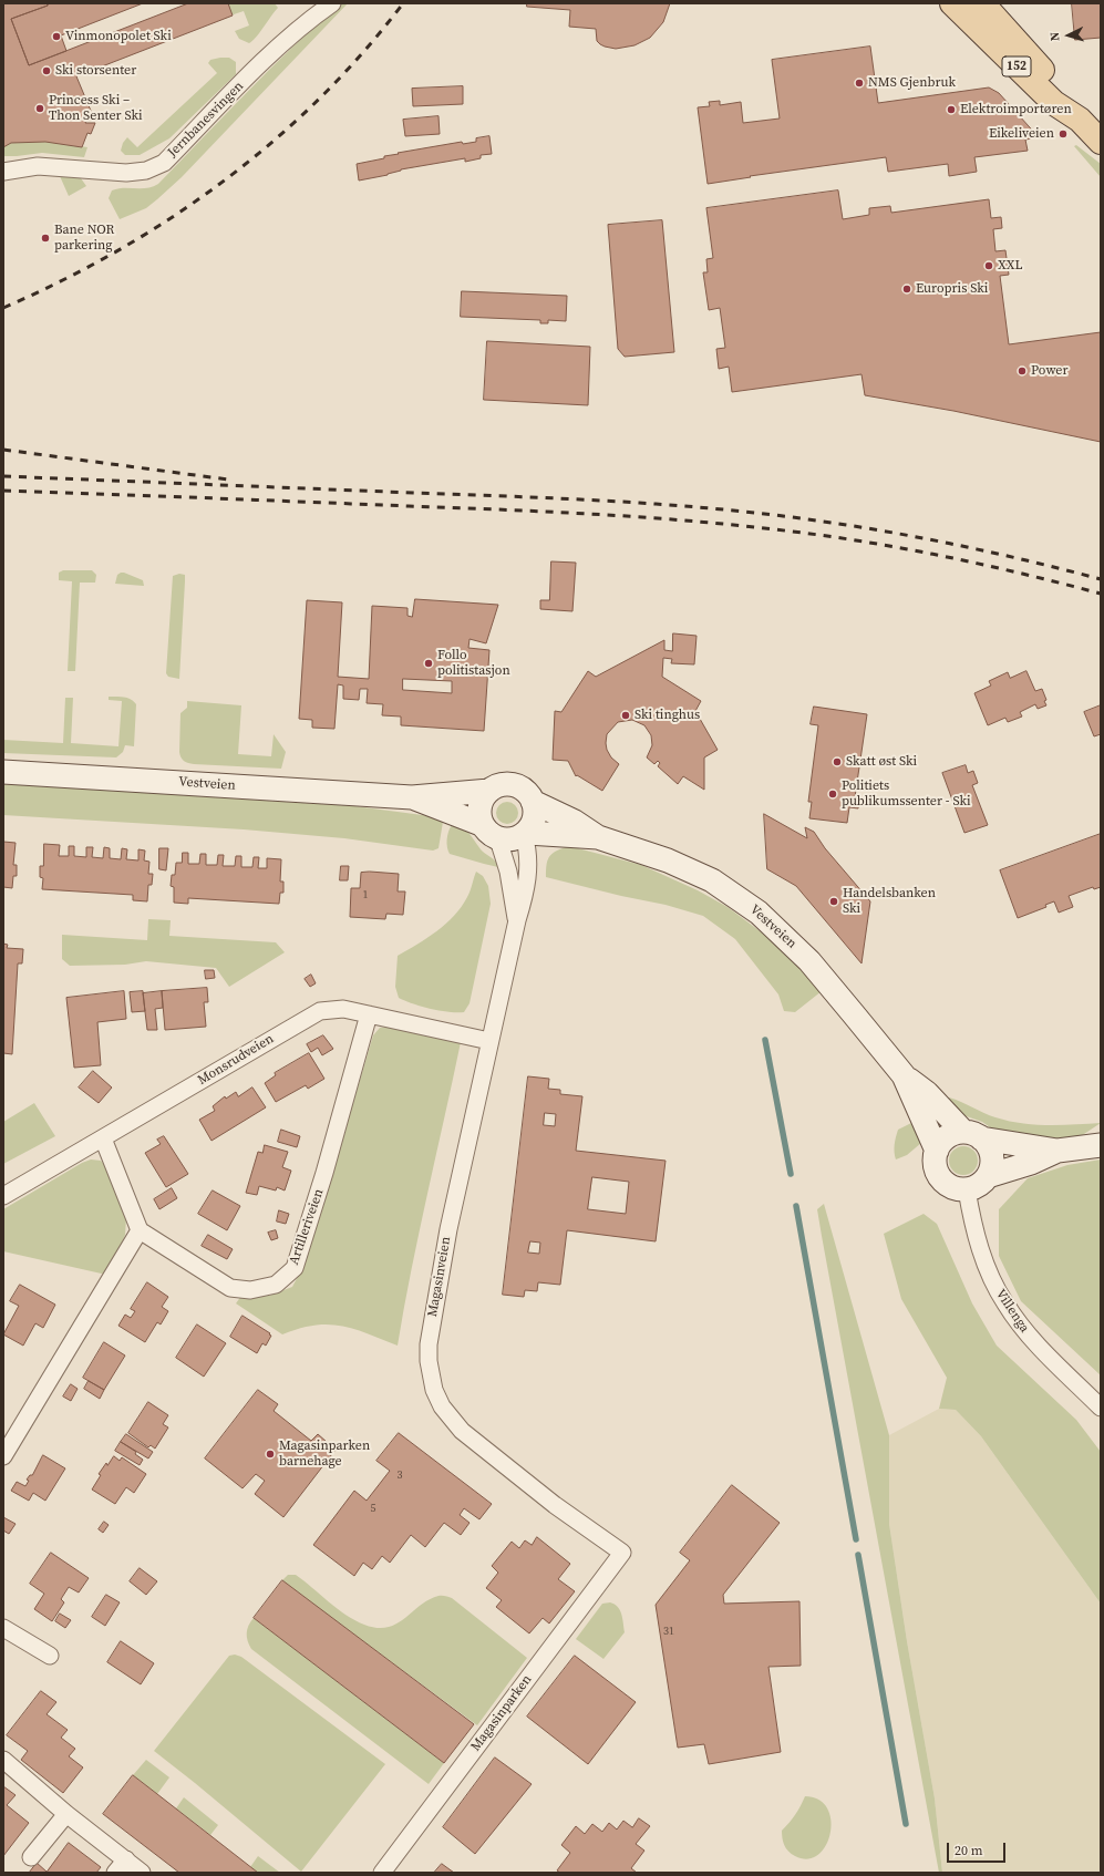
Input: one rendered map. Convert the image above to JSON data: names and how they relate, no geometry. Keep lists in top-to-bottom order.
{
  "streets": {
    "main road": ["152"],
    "street": [
      "Jernbanesvingen",
      "Vestveien",
      "Monsrudveien",
      "Artilleriveien",
      "Magasinveien",
      "Villenga",
      "Magasinparken"
    ]
  },
  "crossings": [
    ["Vestveien", "Magasinveien"],
    ["Vestveien", "Villenga"],
    ["Monsrudveien", "Artilleriveien"],
    ["Monsrudveien", "Magasinveien"],
    ["Magasinveien", "Magasinparken"]
  ],
  "places": [
    "Vinmonopolet Ski",
    "Ski storsenter",
    "NMS Gjenbruk",
    "Princess Ski – Thon Senter Ski",
    "Elektroimportøren",
    "Eikeliveien",
    "Bane NOR parkering",
    "XXL",
    "Europris Ski",
    "Power",
    "Follo politistasjon",
    "Ski tinghus",
    "Skatt øst Ski",
    "Politiets publikumssenter - Ski",
    "Handelsbanken Ski",
    "Magasinparken barnehage"
  ],
  "house_numbers": [
    "1",
    "3",
    "5",
    "31"
  ],
  "scale_bar": "20 m",
  "north": "left"
}
